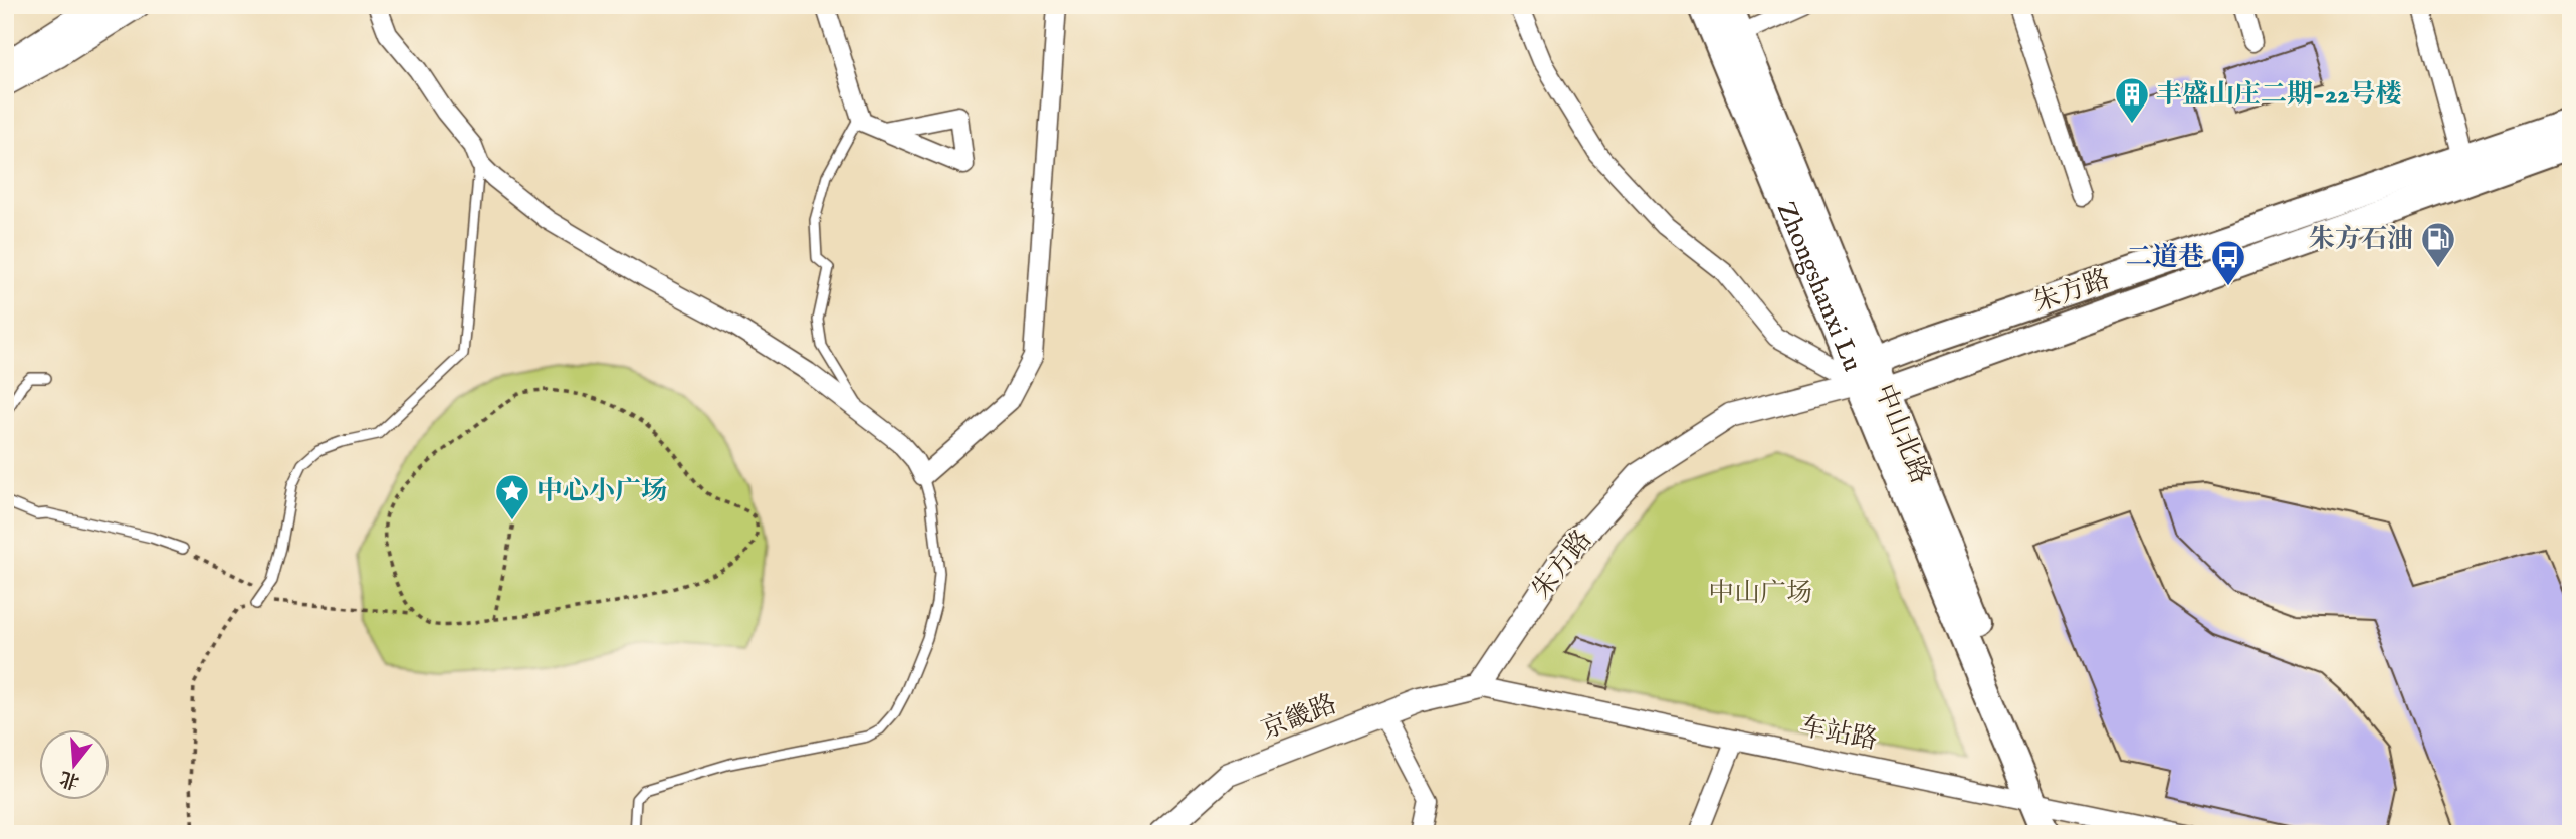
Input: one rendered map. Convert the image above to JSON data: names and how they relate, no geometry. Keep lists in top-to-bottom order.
{
  "streets": {
    "main road": ["Zhongshanxi Lu", "朱方路", "中山北路"],
    "street": ["京畿路", "车站路"]
  },
  "crossings": [
    ["Zhongshanxi Lu", "朱方路"],
    ["Zhongshanxi Lu", "中山北路"],
    ["朱方路", "中山北路"],
    ["朱方路", "京畿路"],
    ["朱方路", "车站路"],
    ["中山北路", "车站路"],
    ["京畿路", "车站路"]
  ],
  "parks": ["中山广场"],
  "places": {
    "building": ["丰盛山庄二期-22号楼"],
    "fuel station": ["朱方石油"],
    "bus stop": ["二道巷"],
    "place": ["中心小广场"]
  },
  "north": "bottom"
}
